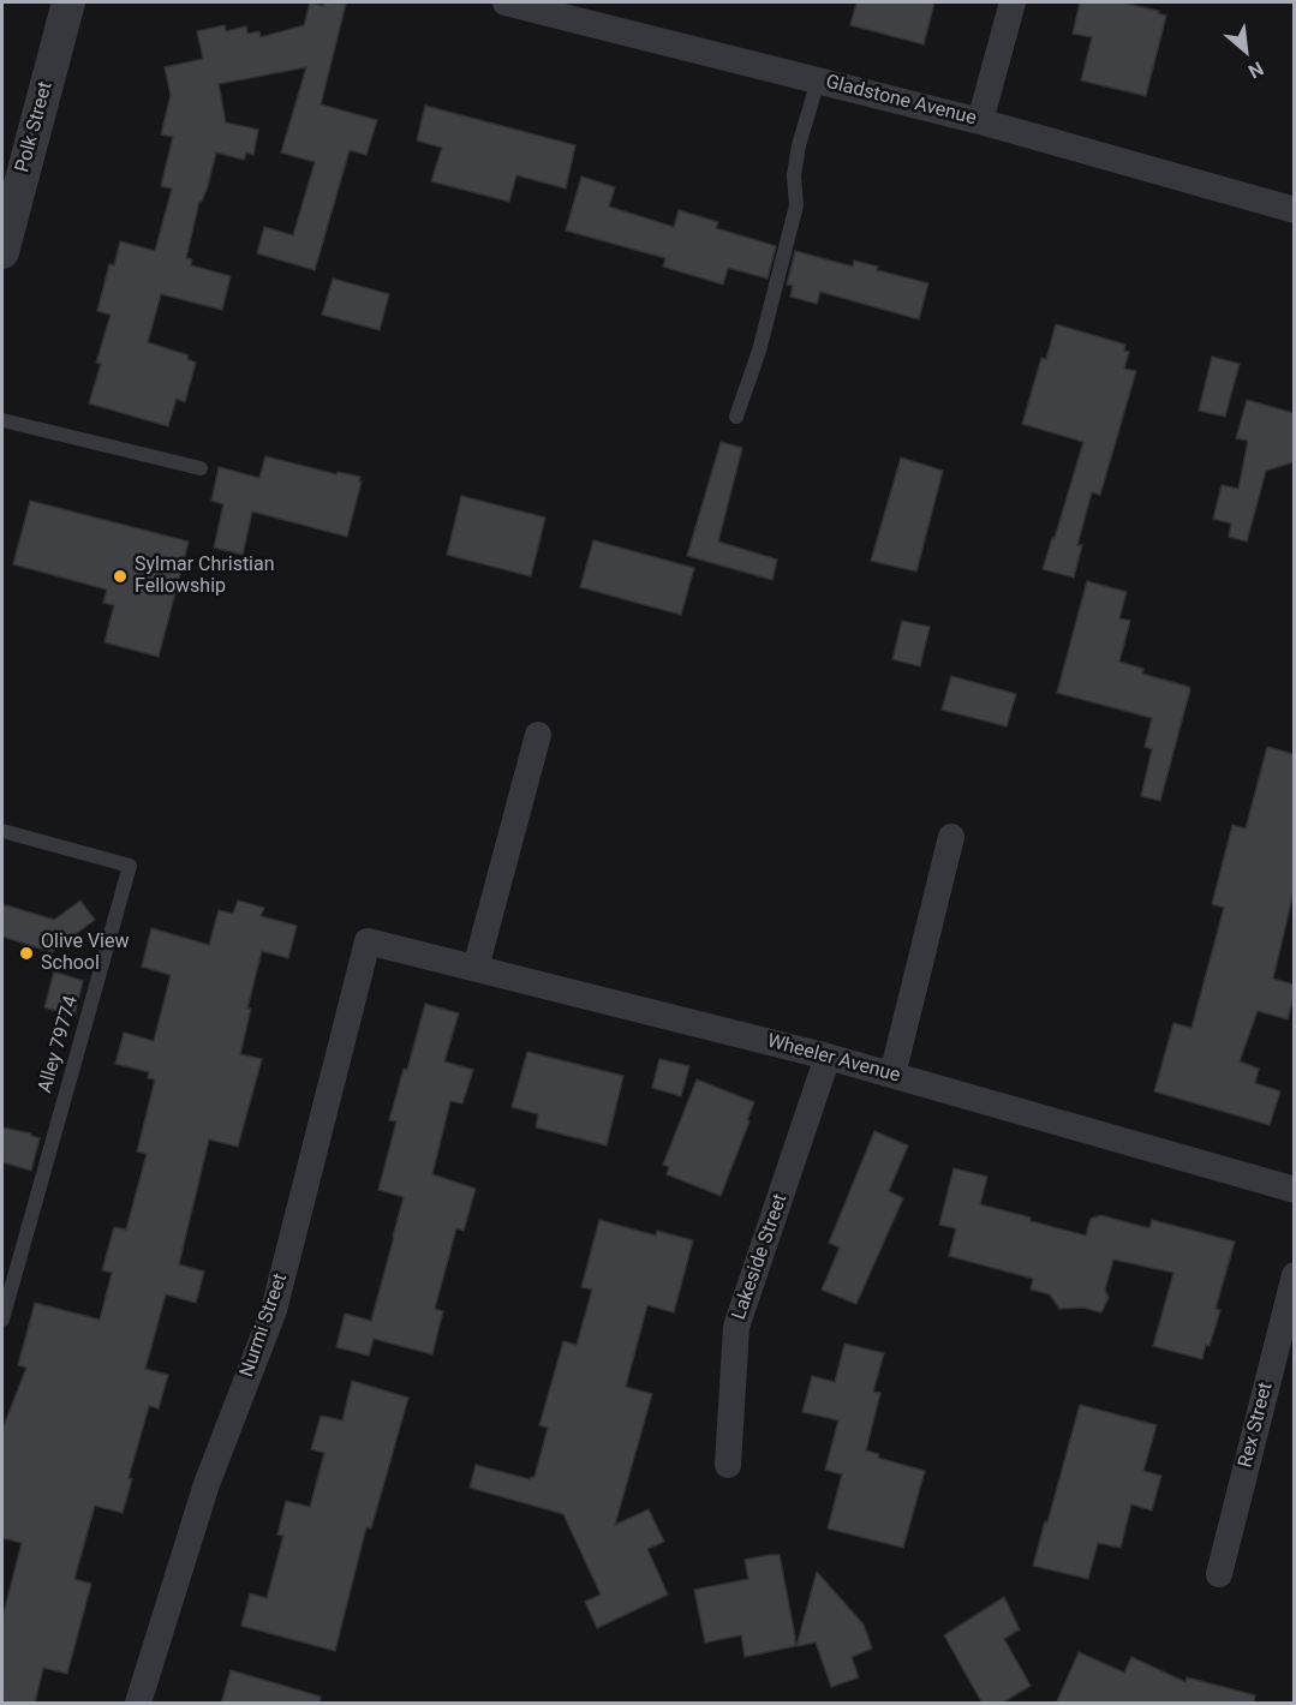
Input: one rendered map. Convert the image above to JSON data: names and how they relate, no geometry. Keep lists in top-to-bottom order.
{
  "streets": {
    "street": [
      "Gladstone Avenue",
      "Polk Street",
      "Wheeler Avenue",
      "Lakeside Street",
      "Nurmi Street",
      "Rex Street"
    ],
    "lane": ["Alley 79774"]
  },
  "crossings": [
    ["Wheeler Avenue", "Lakeside Street"],
    ["Wheeler Avenue", "Nurmi Street"]
  ],
  "places": ["Sylmar Christian Fellowship", "Olive View School"],
  "north": "bottom right"
}
